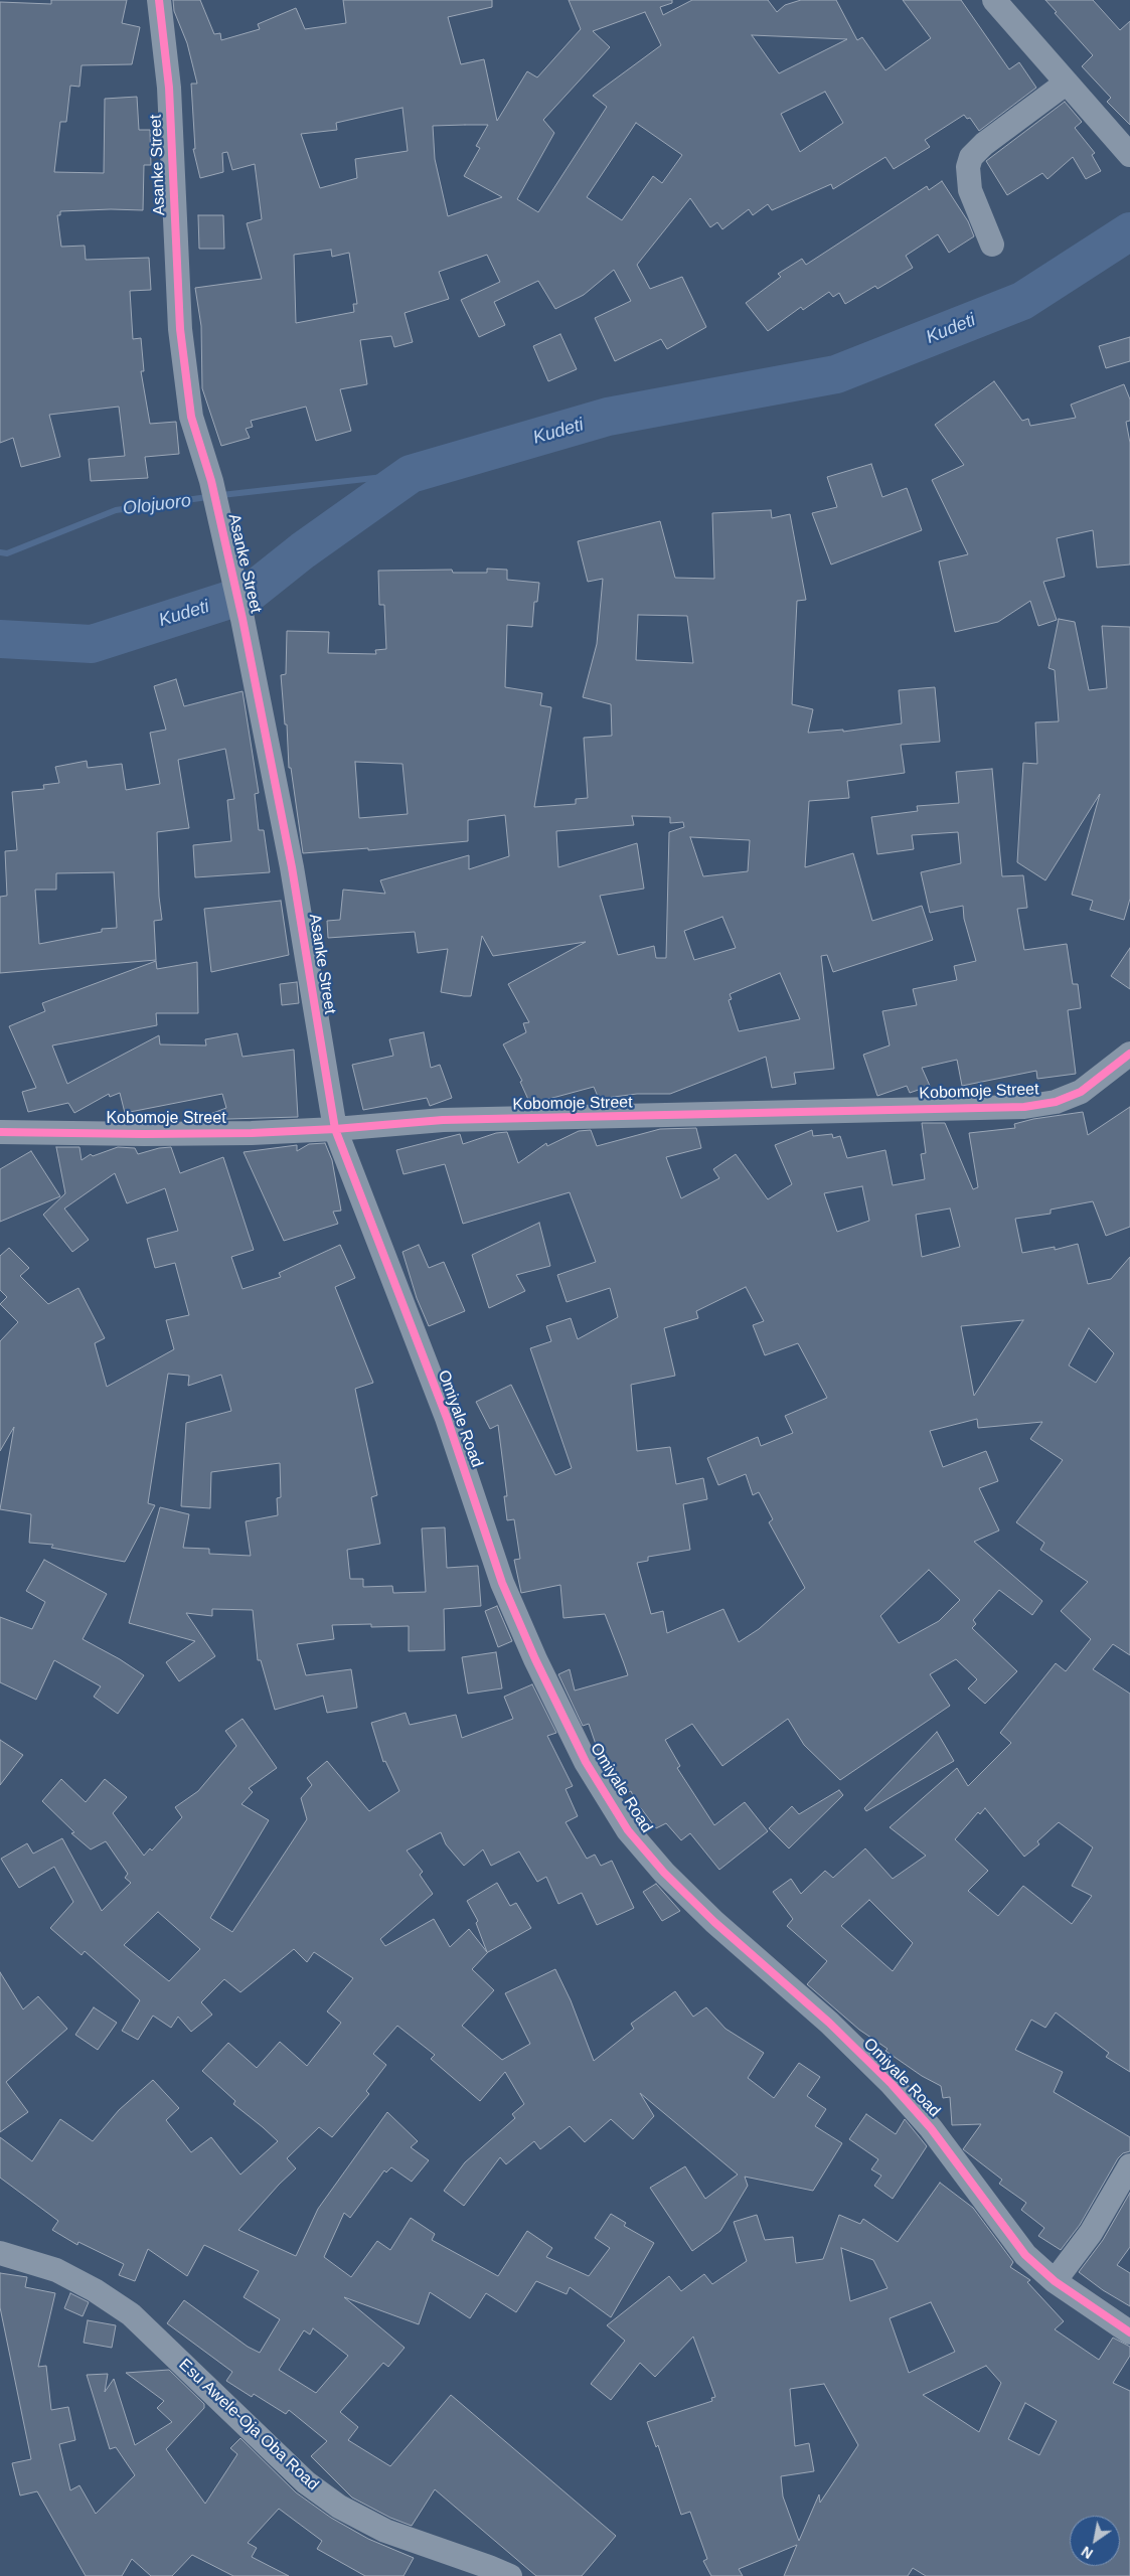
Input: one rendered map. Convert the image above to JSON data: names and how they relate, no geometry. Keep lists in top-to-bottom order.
{
  "streets": {
    "street": [
      "Asanke Street",
      "Kobomoje Street",
      "Omiyale Road",
      "Esu Awele-Oja Oba Road"
    ]
  },
  "crossings": [
    ["Asanke Street", "Kobomoje Street"],
    ["Asanke Street", "Omiyale Road"],
    ["Kobomoje Street", "Omiyale Road"]
  ],
  "water": ["Kudeti", "Olojuoro"],
  "north": "bottom left"
}
